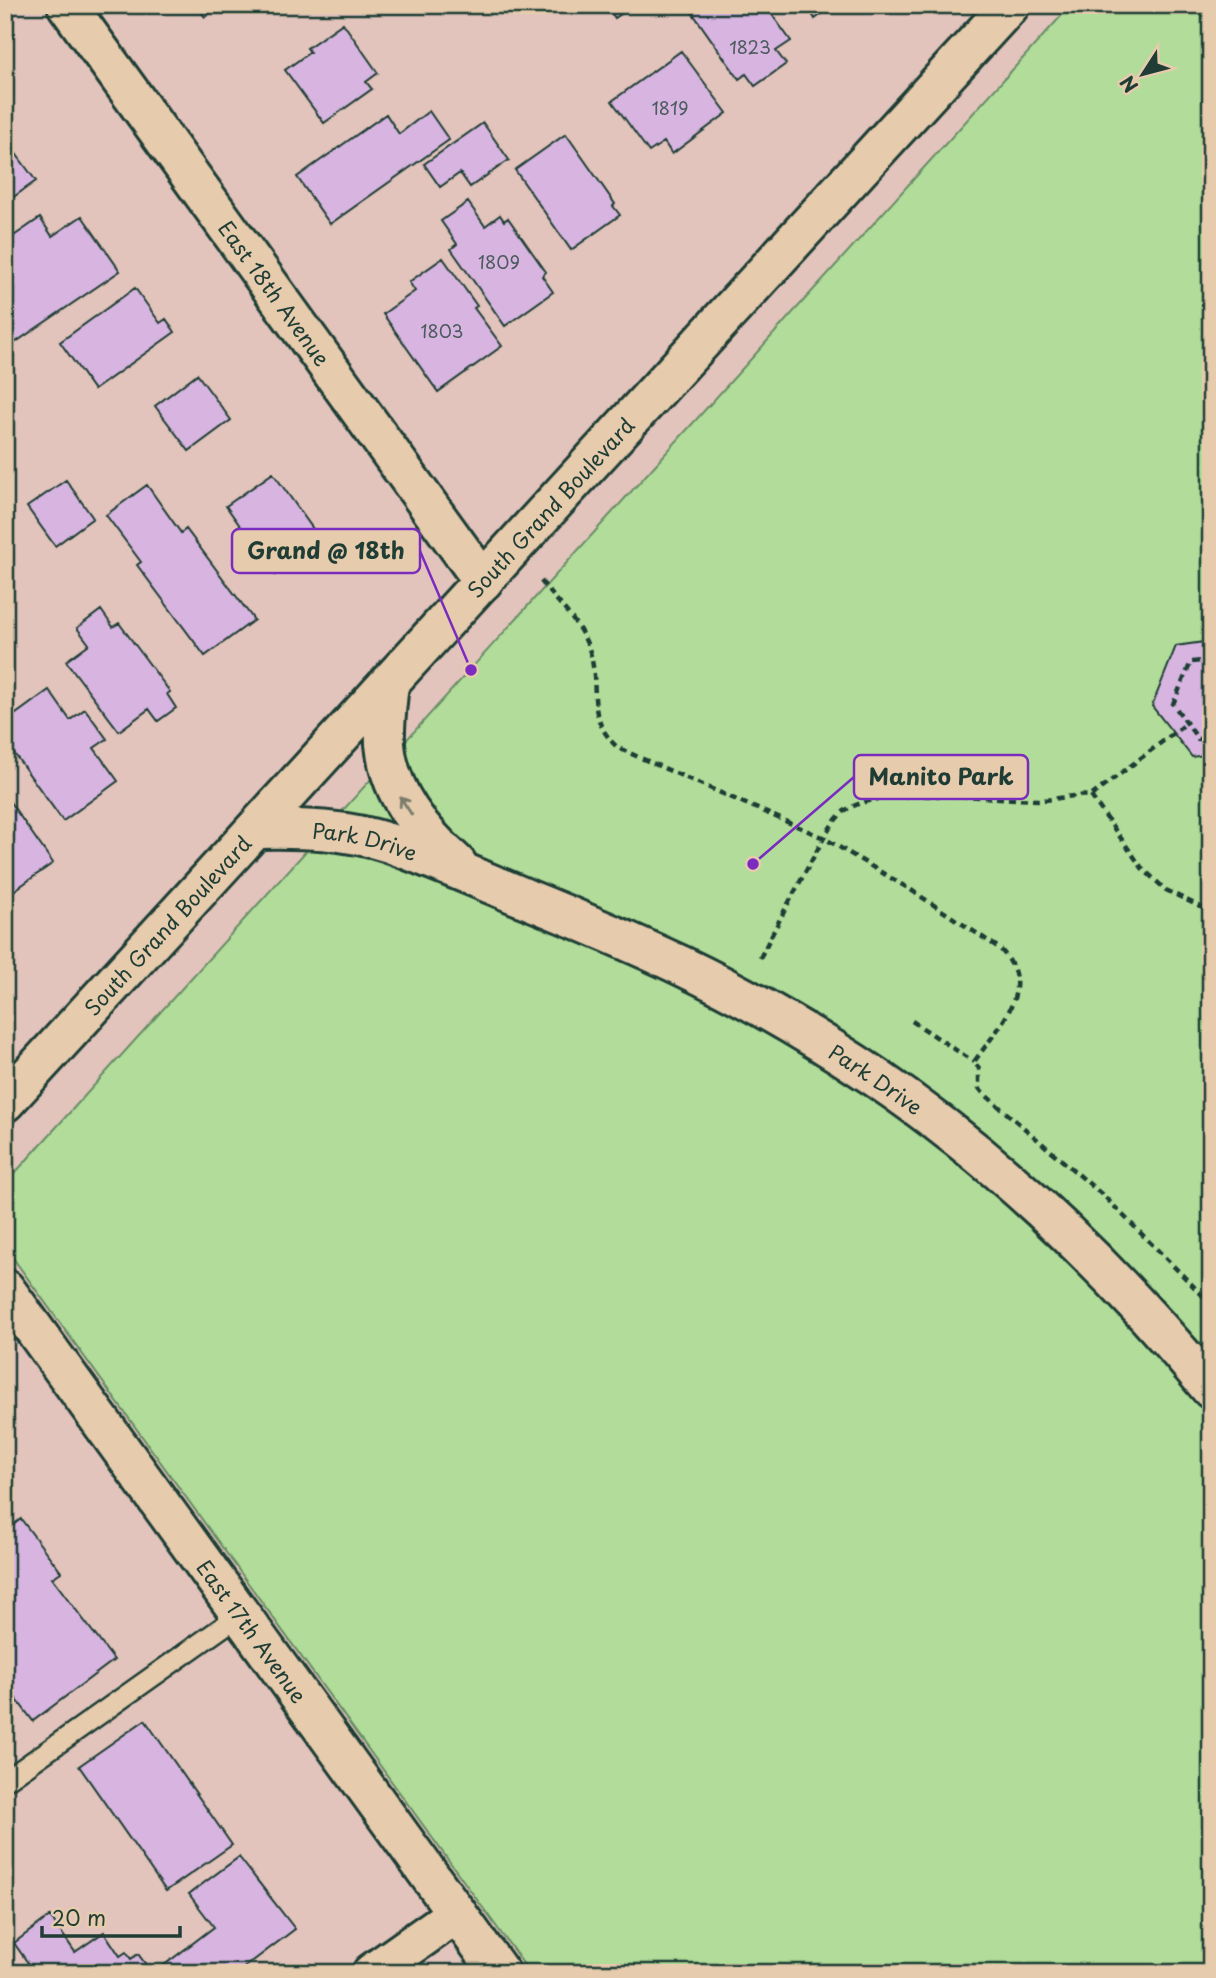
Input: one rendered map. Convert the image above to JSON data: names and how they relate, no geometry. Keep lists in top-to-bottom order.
{
  "streets": {
    "street": [
      "East 18th Avenue",
      "South Grand Boulevard",
      "Park Drive",
      "East 17th Avenue"
    ]
  },
  "crossings": [
    ["East 18th Avenue", "South Grand Boulevard"],
    ["South Grand Boulevard", "Park Drive"]
  ],
  "places": ["Grand @ 18th", "Manito Park"],
  "house_numbers": [
    "1823",
    "1819",
    "1809",
    "1803"
  ],
  "scale_bar": "20 m",
  "north": "bottom left"
}
